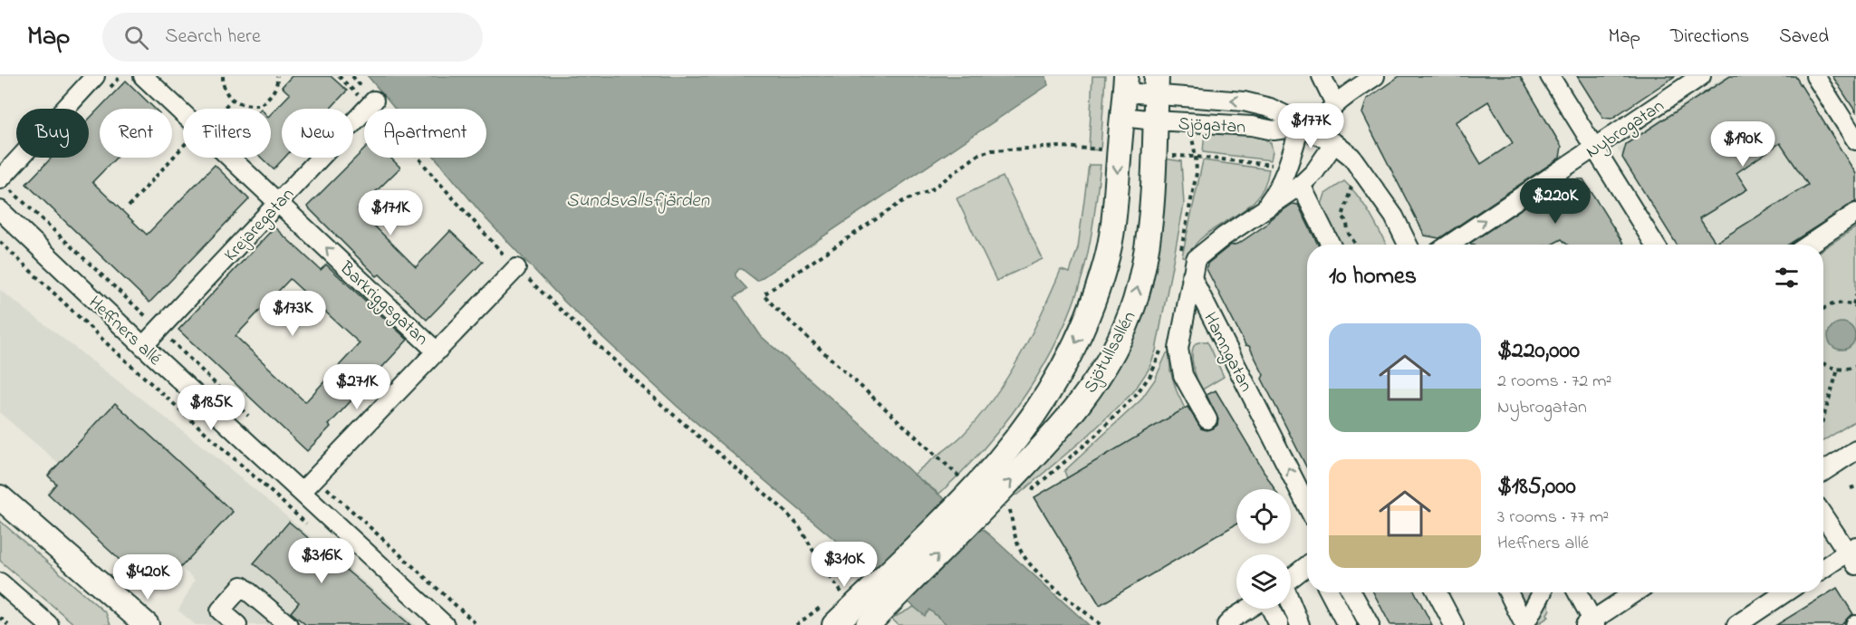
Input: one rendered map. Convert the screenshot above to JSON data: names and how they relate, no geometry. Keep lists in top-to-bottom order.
{
  "streets": {
    "main road": ["Sjötullsallén"],
    "street": [
      "Sjögatan",
      "Nybrogatan",
      "Krejaregatan",
      "Barkriggsgatan",
      "Heffners allé",
      "Hamngatan"
    ]
  },
  "crossings": [
    ["Sjögatan", "Sjötullsallén"],
    ["Krejaregatan", "Barkriggsgatan"],
    ["Krejaregatan", "Heffners allé"]
  ],
  "one_way": ["Nybrogatan", "Barkriggsgatan", "Hamngatan"],
  "water": ["Sundsvallsfjärden"],
  "page": {
    "header": "Map",
    "search": "Search here",
    "nav": ["Map", "Directions", "Saved"],
    "price": [
      "$177K",
      "$190K",
      "$220K",
      "$171K",
      "$173K",
      "$271K",
      "$185K",
      "$316K",
      "$310K",
      "$420K"
    ],
    "chip": [
      "Buy",
      "Rent",
      "Filters",
      "New",
      "Apartment"
    ],
    "heading": "10 homes",
    "list": [
      {
        "name": "$220,000",
        "note": "2 rooms · 72 m² · Nybrogatan"
      },
      {
        "name": "$185,000",
        "note": "3 rooms · 77 m² · Heffners allé"
      }
    ]
  }
}
